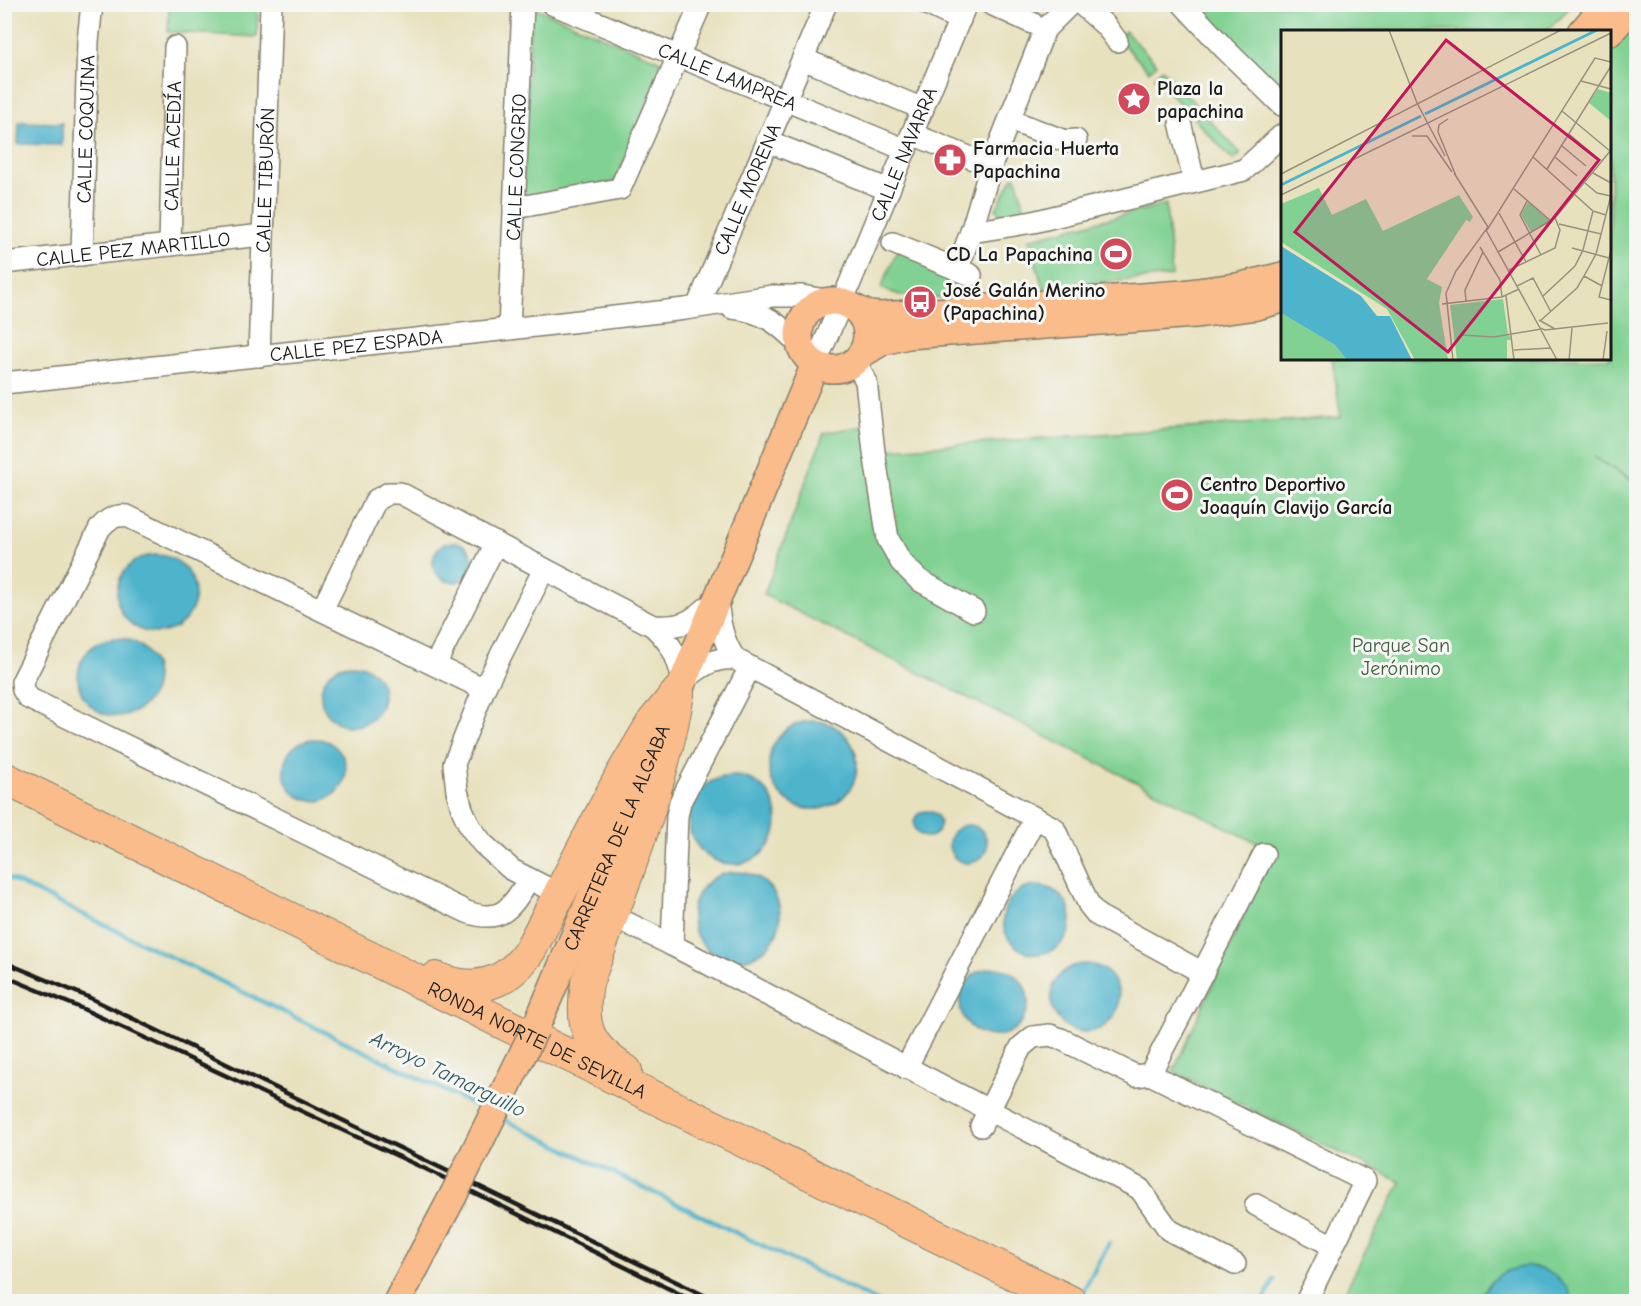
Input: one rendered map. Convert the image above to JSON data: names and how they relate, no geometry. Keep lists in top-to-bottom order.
{
  "streets": {
    "highway": ["RONDA NORTE DE SEVILLA"],
    "main road": ["CARRETERA DE LA ALGABA"],
    "street": [
      "CALLE LAMPREA",
      "CALLE COQUINA",
      "CALLE ACEDÍA",
      "CALLE NAVARRA",
      "CALLE CONGRIO",
      "CALLE TIBURÓN",
      "CALLE MORENA",
      "CALLE PEZ MARTILLO",
      "CALLE PEZ ESPADA"
    ]
  },
  "crossings": [
    ["CALLE LAMPREA", "CALLE NAVARRA"],
    ["CALLE LAMPREA", "CALLE MORENA"],
    ["CALLE COQUINA", "CALLE PEZ MARTILLO"],
    ["CALLE ACEDÍA", "CALLE PEZ MARTILLO"],
    ["CALLE NAVARRA", "CALLE PEZ ESPADA"],
    ["CALLE NAVARRA", "CARRETERA DE LA ALGABA"],
    ["CALLE CONGRIO", "CALLE PEZ ESPADA"],
    ["CALLE TIBURÓN", "CALLE PEZ MARTILLO"],
    ["CALLE TIBURÓN", "CALLE PEZ ESPADA"],
    ["CALLE MORENA", "CALLE PEZ ESPADA"],
    ["CALLE PEZ ESPADA", "CARRETERA DE LA ALGABA"]
  ],
  "water": ["Arroyo Tamarguillo"],
  "parks": ["Parque San Jerónimo"],
  "places": {
    "place": ["Plaza la papachina"],
    "pharmacy": ["Farmacia Huerta Papachina"],
    "sports": ["CD La Papachina", "Centro Deportivo Joaquín Clavijo García"],
    "bus stop": ["José Galán Merino (Papachina)"]
  }
}
